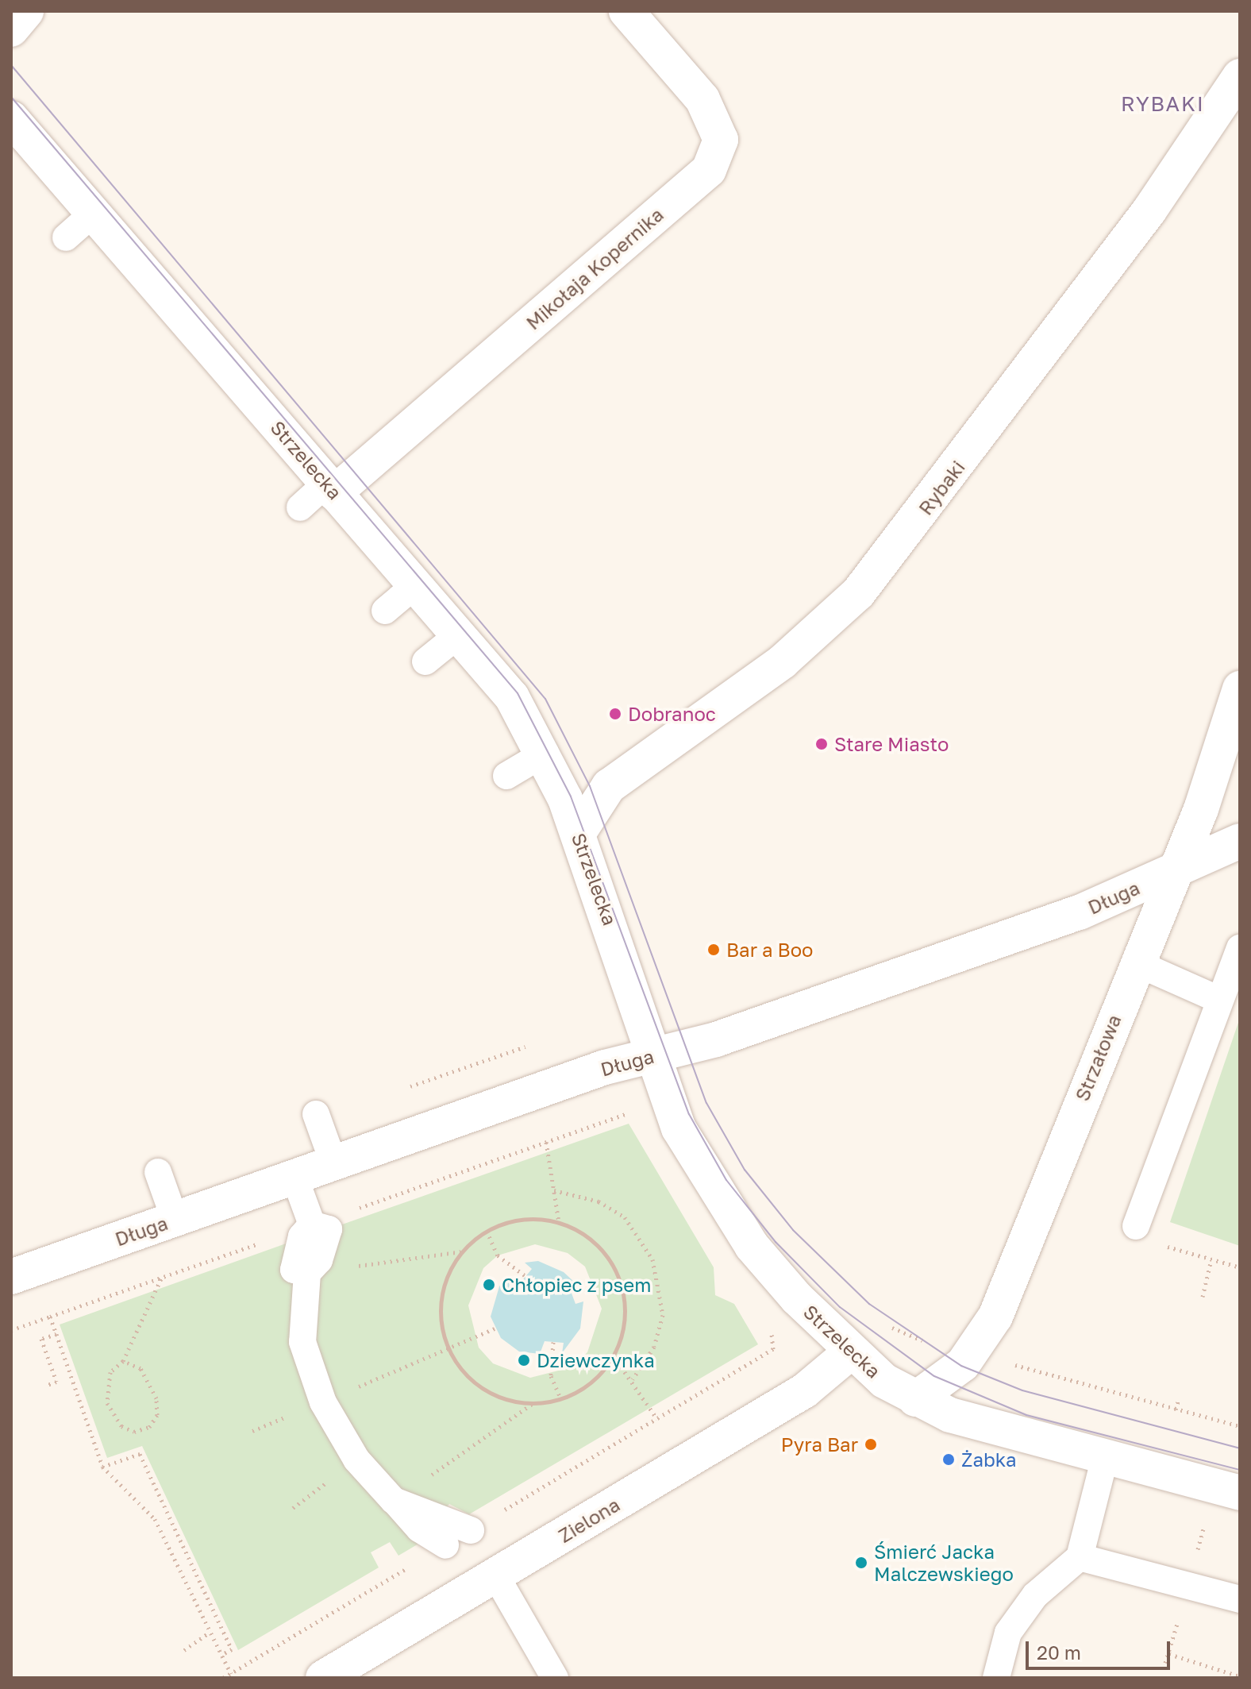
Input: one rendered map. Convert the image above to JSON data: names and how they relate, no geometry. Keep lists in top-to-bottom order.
{
  "streets": {
    "street": [
      "Mikołaja Kopernika",
      "Strzelecka",
      "Rybaki",
      "Długa",
      "Strzałowa",
      "Zielona"
    ]
  },
  "crossings": [
    ["Mikołaja Kopernika", "Strzelecka"],
    ["Strzelecka", "Rybaki"],
    ["Strzelecka", "Długa"],
    ["Strzelecka", "Strzałowa"],
    ["Strzelecka", "Zielona"],
    ["Długa", "Strzałowa"]
  ],
  "districts": ["RYBAKI"],
  "places": [
    "Dobranoc",
    "Stare Miasto",
    "Bar a Boo",
    "Chłopiec z psem",
    "Dziewczynka",
    "Pyra Bar",
    "Żabka",
    "Śmierć Jacka Malczewskiego"
  ],
  "scale_bar": "20 m"
}
